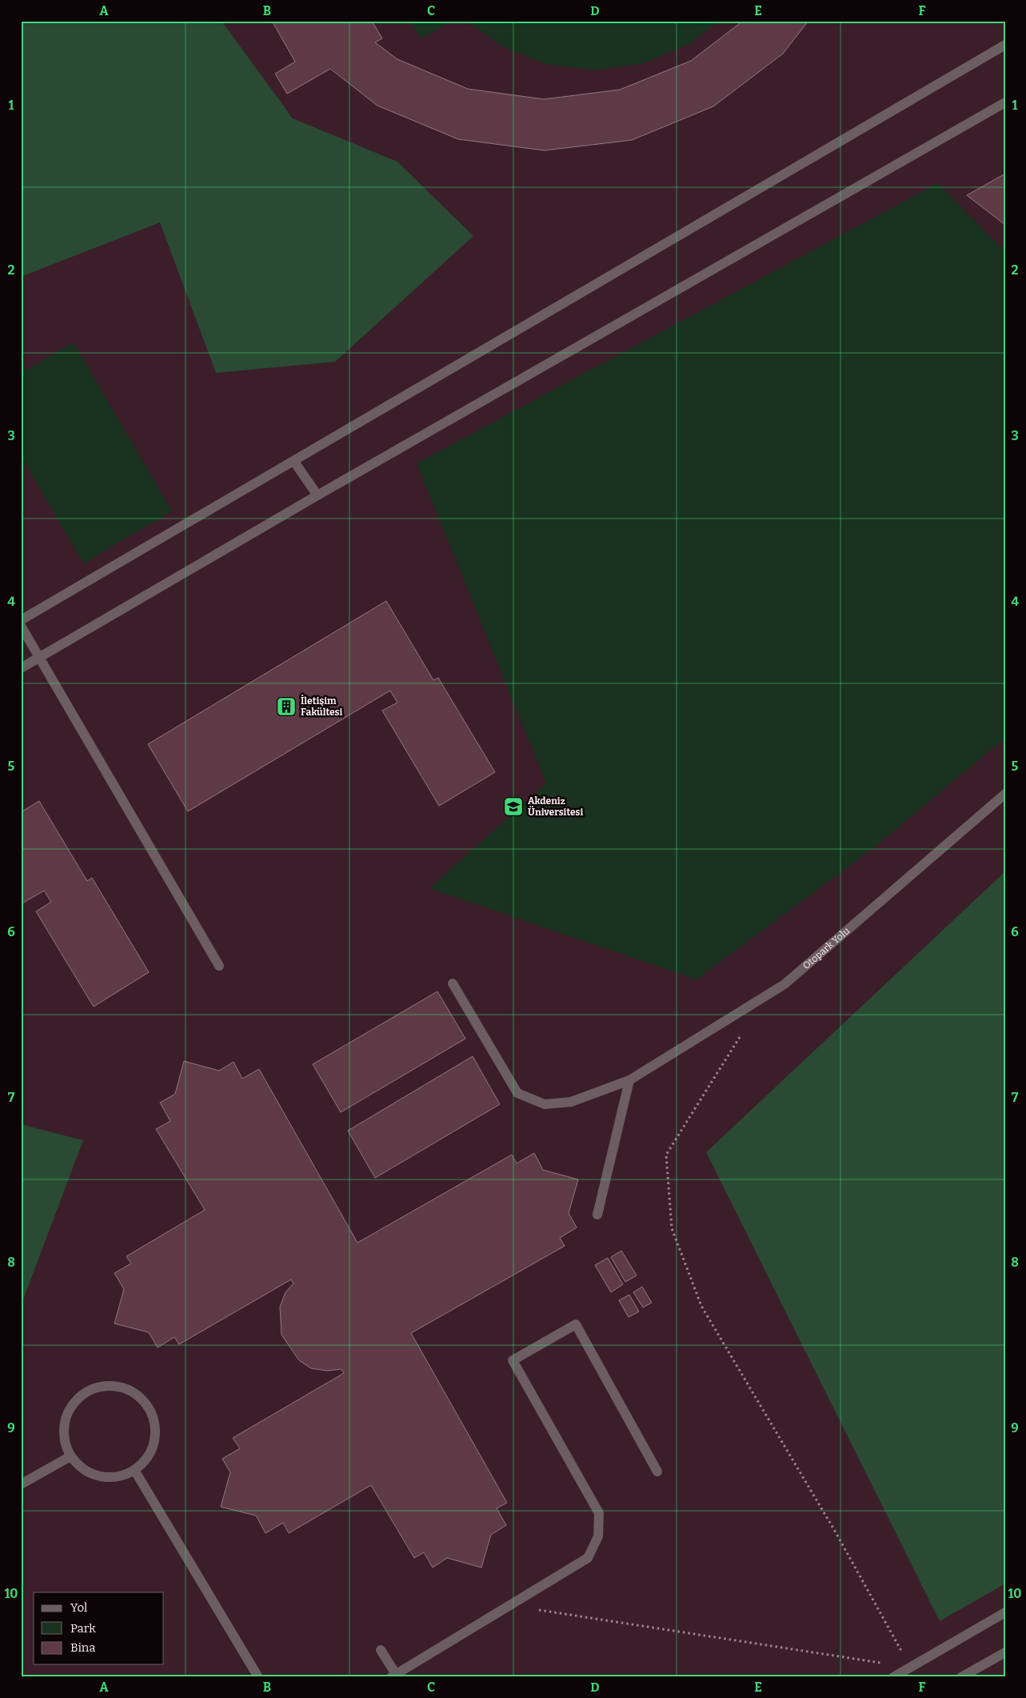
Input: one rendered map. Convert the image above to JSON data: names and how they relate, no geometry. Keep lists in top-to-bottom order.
{
  "streets": {
    "street": ["Otopark Yolu"]
  },
  "places": {
    "building": ["İletişim Fakültesi"],
    "school or university": ["Akdeniz Üniversitesi"]
  },
  "legend": ["Yol", "Park", "Bina"],
  "grid": {
    "columns": [
      "A",
      "B",
      "C",
      "D",
      "E",
      "F"
    ],
    "rows": [
      "1",
      "2",
      "3",
      "4",
      "5",
      "6",
      "7",
      "8",
      "9",
      "10"
    ]
  }
}
